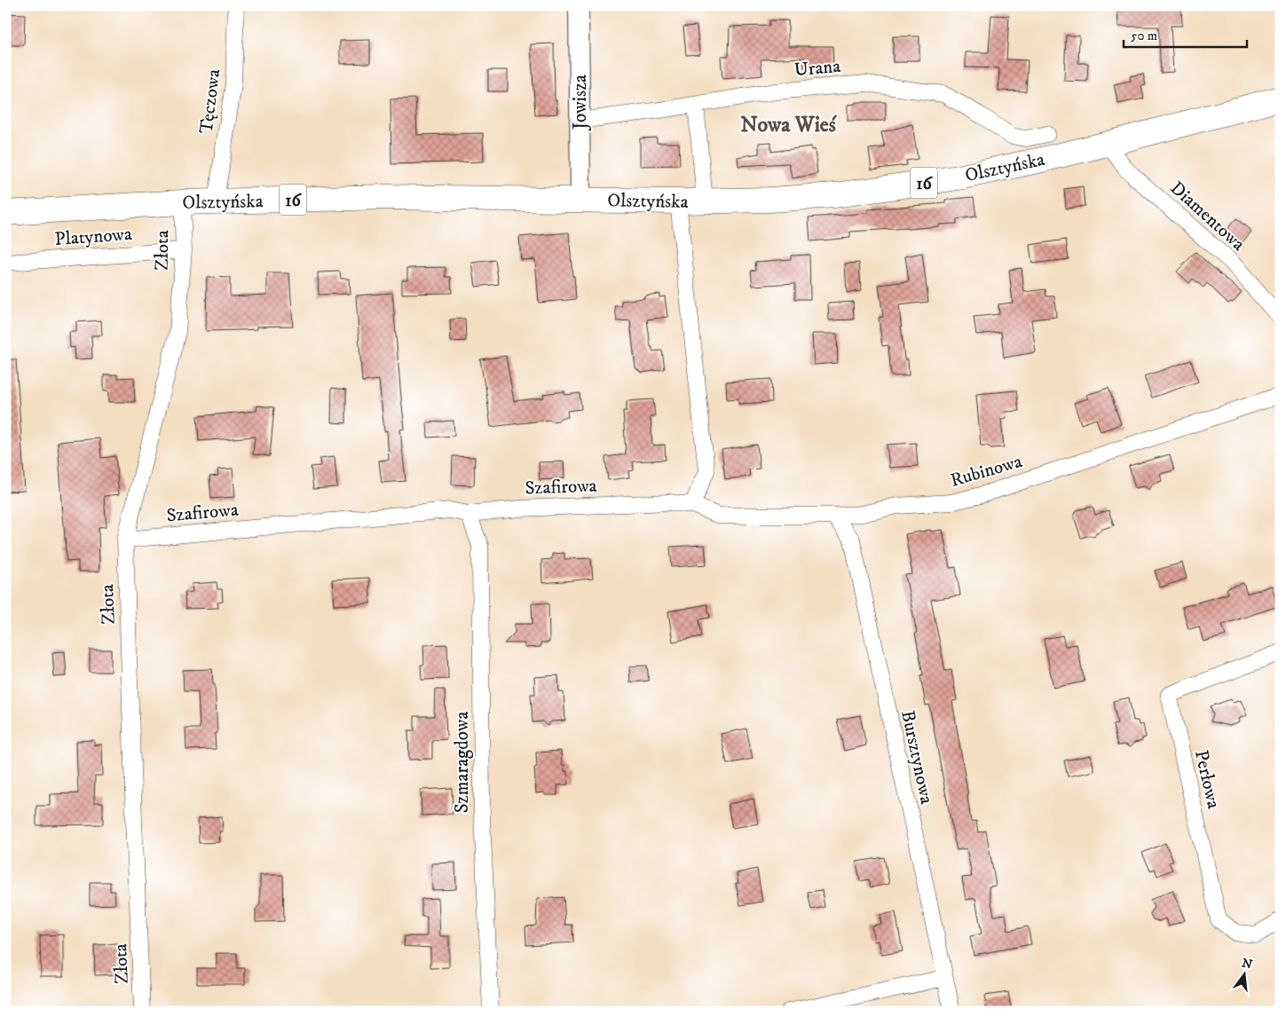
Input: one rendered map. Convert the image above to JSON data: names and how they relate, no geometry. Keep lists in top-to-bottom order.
{
  "streets": {
    "main road": ["Olsztyńska", "16"],
    "street": [
      "Urana",
      "Tęczowa",
      "Jowisza",
      "Diamentowa",
      "Platynowa",
      "Złota",
      "Rubinowa",
      "Szafirowa",
      "Bursztynowa",
      "Szmaragdowa",
      "Perłowa"
    ]
  },
  "crossings": [
    ["Urana", "Jowisza"],
    ["Tęczowa", "Olsztyńska"],
    ["Jowisza", "Olsztyńska"],
    ["Olsztyńska", "Diamentowa"],
    ["Olsztyńska", "Złota"],
    ["Platynowa", "Złota"],
    ["Złota", "Szafirowa"],
    ["Rubinowa", "Szafirowa"],
    ["Rubinowa", "Bursztynowa"],
    ["Szafirowa", "Szmaragdowa"]
  ],
  "districts": ["Nowa Wieś"],
  "scale_bar": "50 m",
  "north": "top"
}
